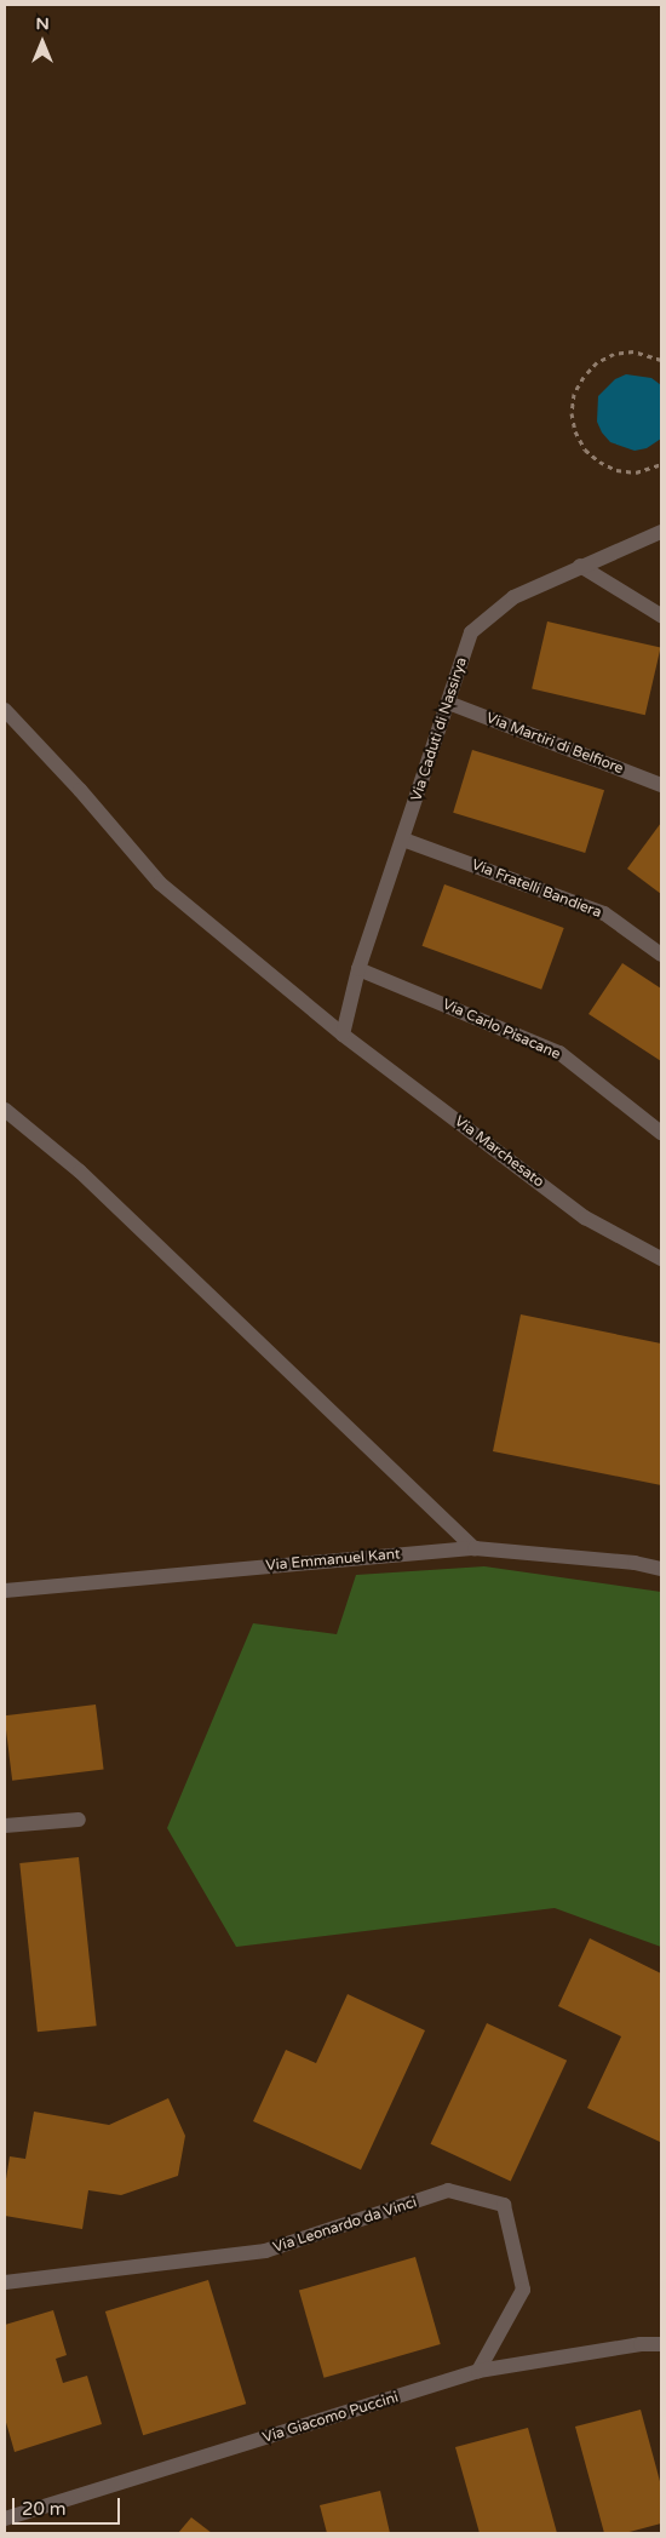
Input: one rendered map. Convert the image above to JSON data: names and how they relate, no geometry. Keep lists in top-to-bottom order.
{
  "streets": {
    "street": [
      "Via Caduti di Nassirya",
      "Via Martiri di Belfiore",
      "Via Fratelli Bandiera",
      "Via Carlo Pisacane",
      "Via Marchesato",
      "Via Emmanuel Kant",
      "Via Leonardo da Vinci",
      "Via Giacomo Puccini"
    ]
  },
  "crossings": [
    ["Via Caduti di Nassirya", "Via Martiri di Belfiore"],
    ["Via Caduti di Nassirya", "Via Fratelli Bandiera"],
    ["Via Caduti di Nassirya", "Via Carlo Pisacane"],
    ["Via Caduti di Nassirya", "Via Marchesato"],
    ["Via Leonardo da Vinci", "Via Giacomo Puccini"]
  ],
  "scale_bar": "20 m",
  "north": "top"
}
